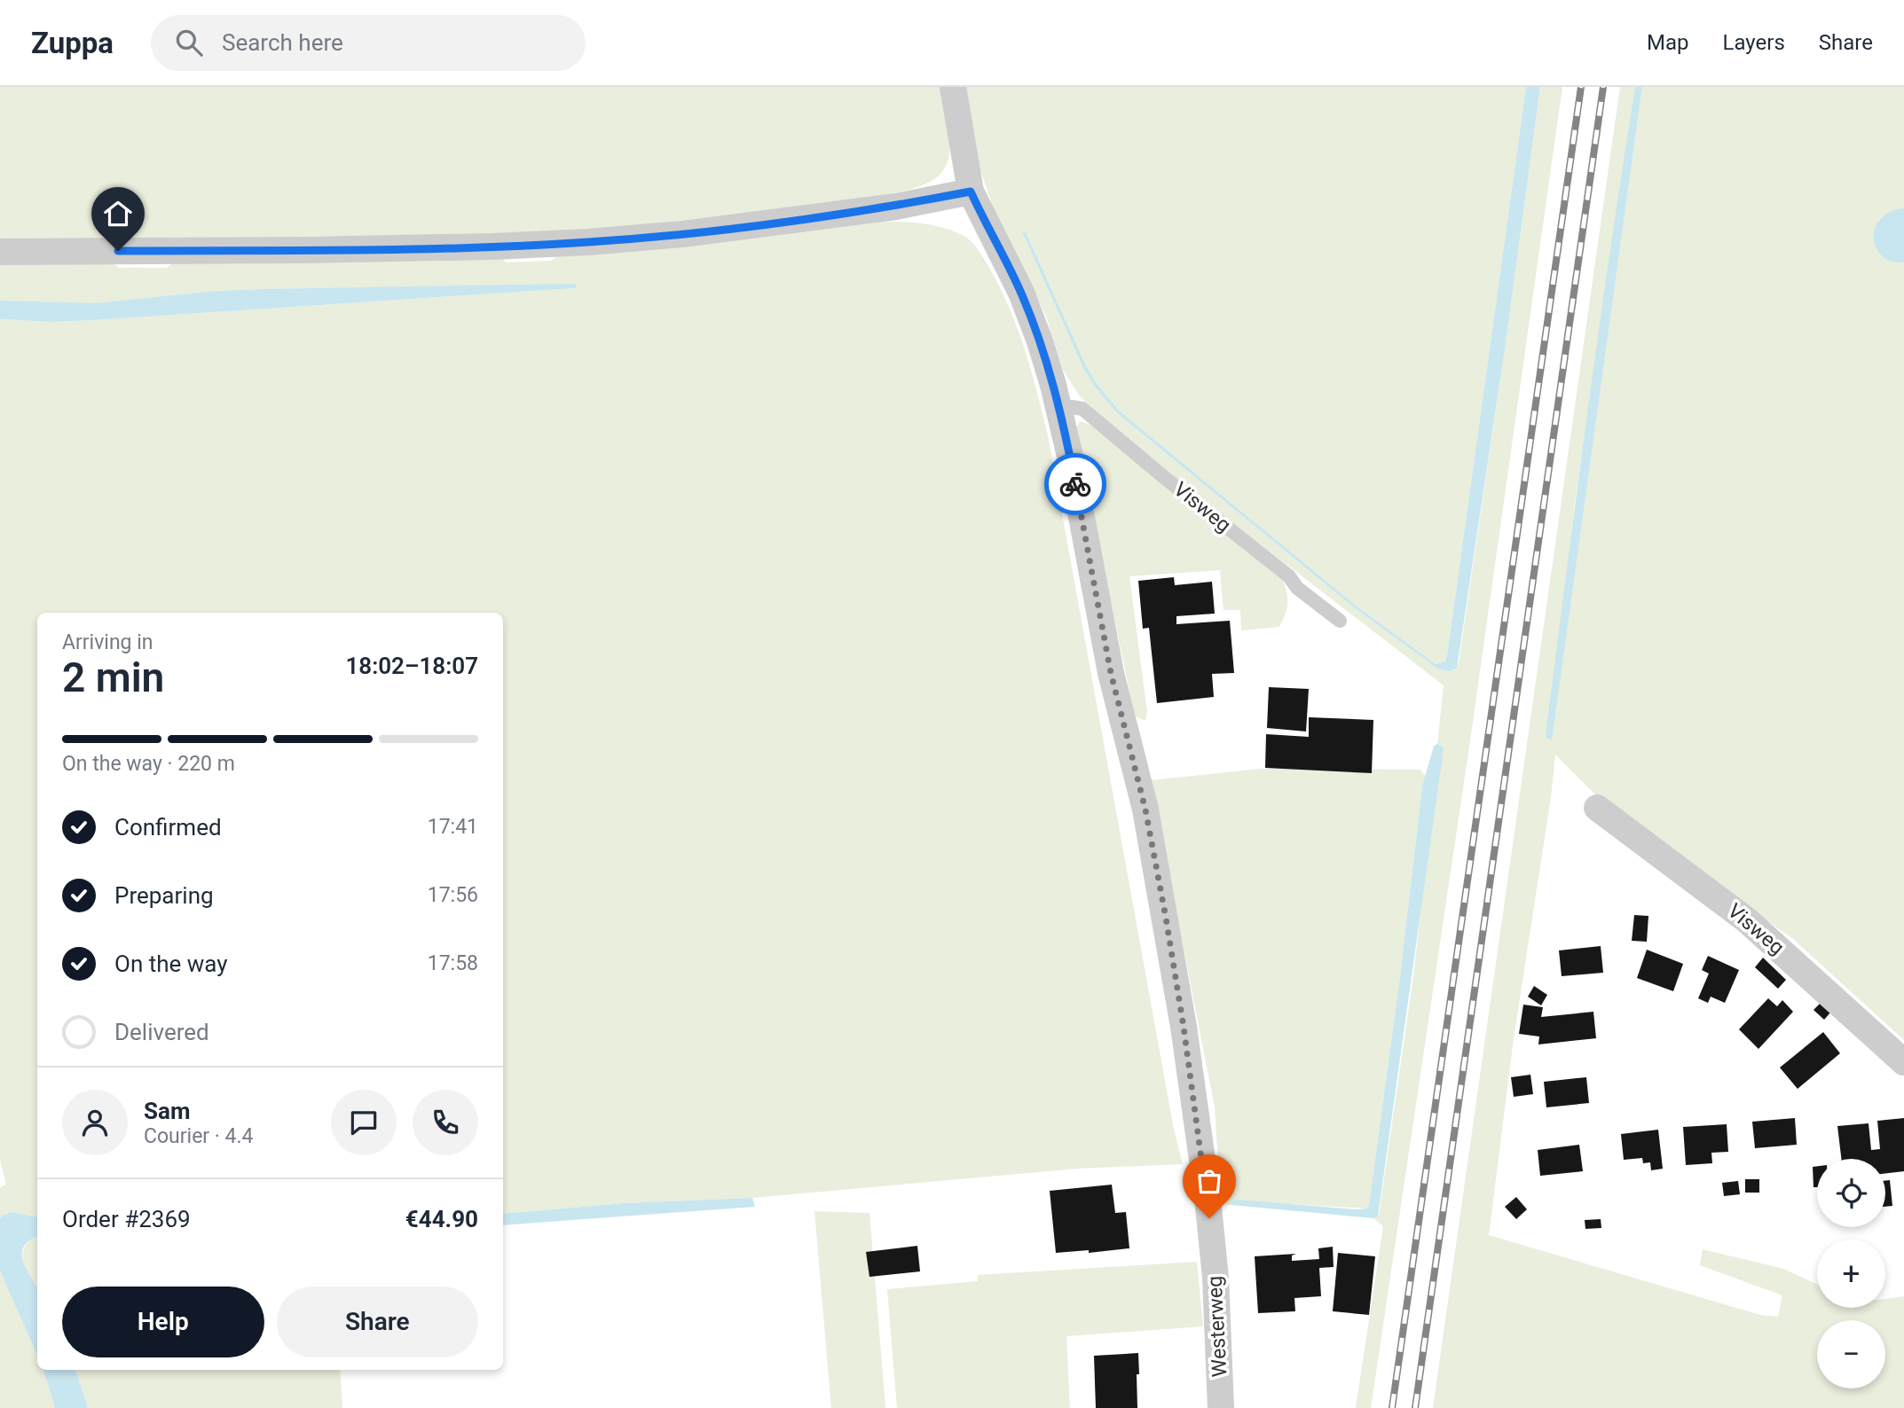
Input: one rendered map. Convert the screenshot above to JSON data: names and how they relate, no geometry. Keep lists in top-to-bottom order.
{
  "streets": {
    "street": ["Visweg", "Westerweg"]
  },
  "crossings": [
    ["Visweg", "Westerweg"]
  ],
  "page": {
    "header": "Zuppa",
    "search": "Search here",
    "nav": ["Map", "Layers", "Share"],
    "heading": ["2 min", "Arriving in", "18:02–18:07"],
    "panel": [
      "Sam",
      "Courier · 4.4",
      "Order #2369",
      "€44.90"
    ],
    "bar": "On the way · 220 m",
    "list": [
      ["Confirmed", "17:41"],
      ["Preparing", "17:56"],
      ["On the way", "17:58"],
      "Delivered"
    ],
    "map_buttons": ["+", "−"],
    "buttons": ["Help", "Share"]
  }
}
